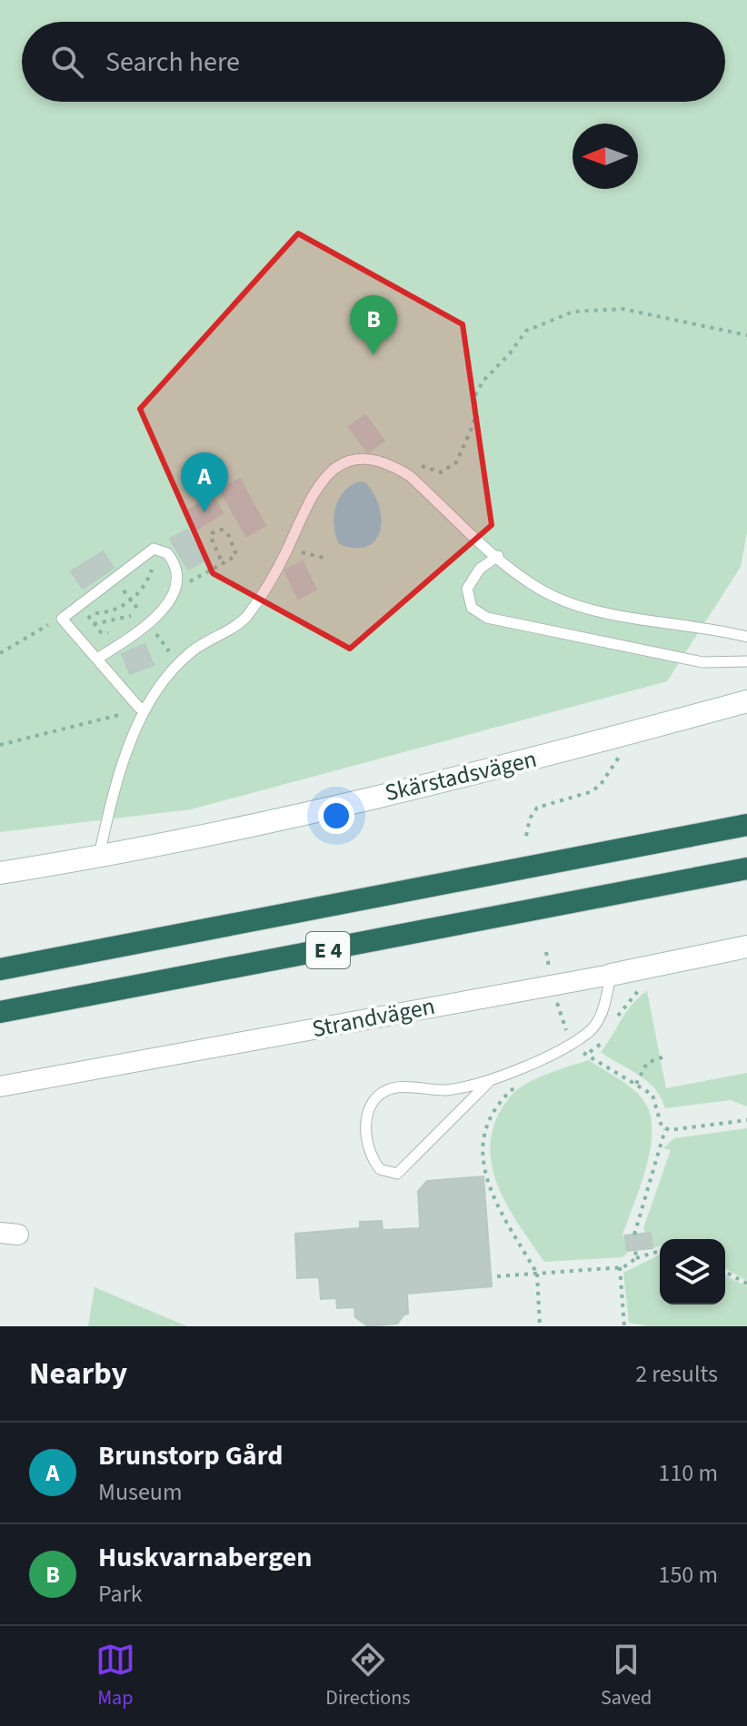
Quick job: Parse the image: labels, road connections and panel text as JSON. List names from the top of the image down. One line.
{"streets":{"highway":["E 4"],"main road":["Skärstadsvägen","Strandvägen"]},"north":"left","page":{"search":"Search here","pins":["B","A"],"heading":["Nearby","2 results"],"list":[{"mark":"A","name":"Brunstorp Gård","note":"Museum","value":"110 m"},{"mark":"B","name":"Huskvarnabergen","note":"Park","value":"150 m"}],"nav":["Map","Directions","Saved"]}}
